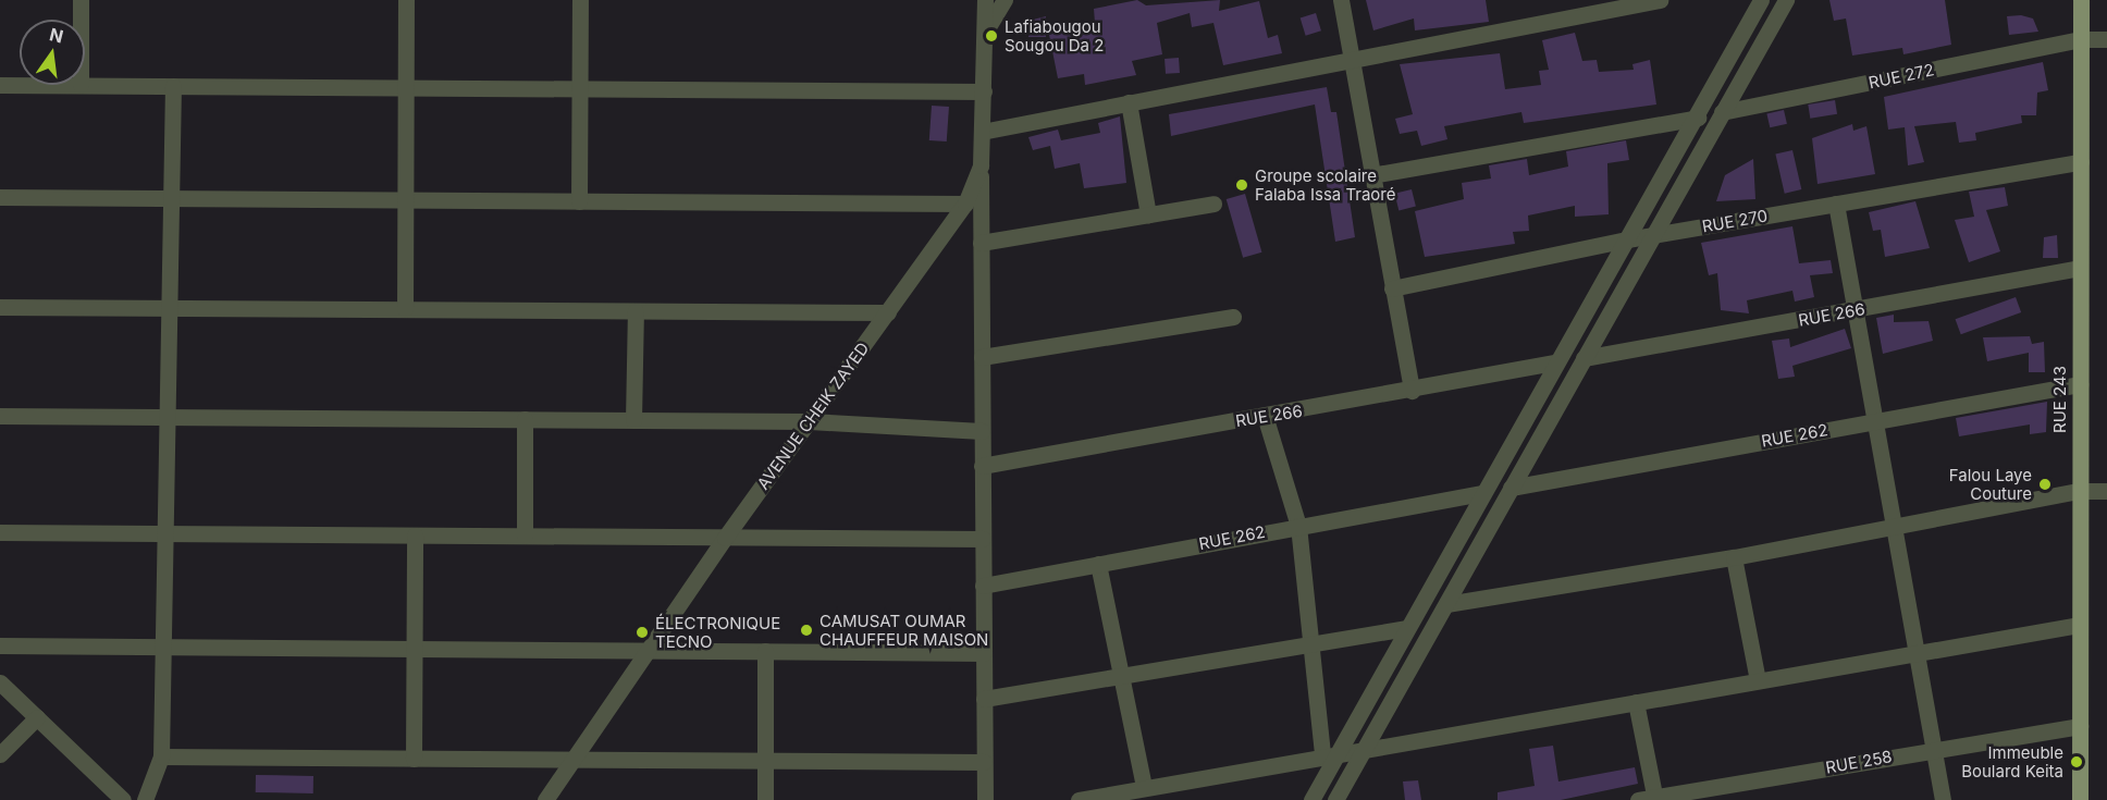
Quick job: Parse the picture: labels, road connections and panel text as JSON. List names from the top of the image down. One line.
{"streets":{"main road":["RUE 243"],"street":["RUE 272","RUE 270","RUE 266","AVENUE CHEIK ZAYED","RUE 262","RUE 258"]},"crossings":[["RUE 272","RUE 243"],["RUE 270","RUE 243"],["RUE 266","RUE 243"],["RUE 243","RUE 262"],["RUE 243","RUE 258"]],"places":["Lafiabougou Sougou Da 2","Groupe scolaire Falaba Issa Traoré","Falou Laye Couture","CAMUSAT OUMAR CHAUFFEUR MAISON","ÉLECTRONIQUE TECNO","Immeuble Boulard Keita"],"north":"top"}
